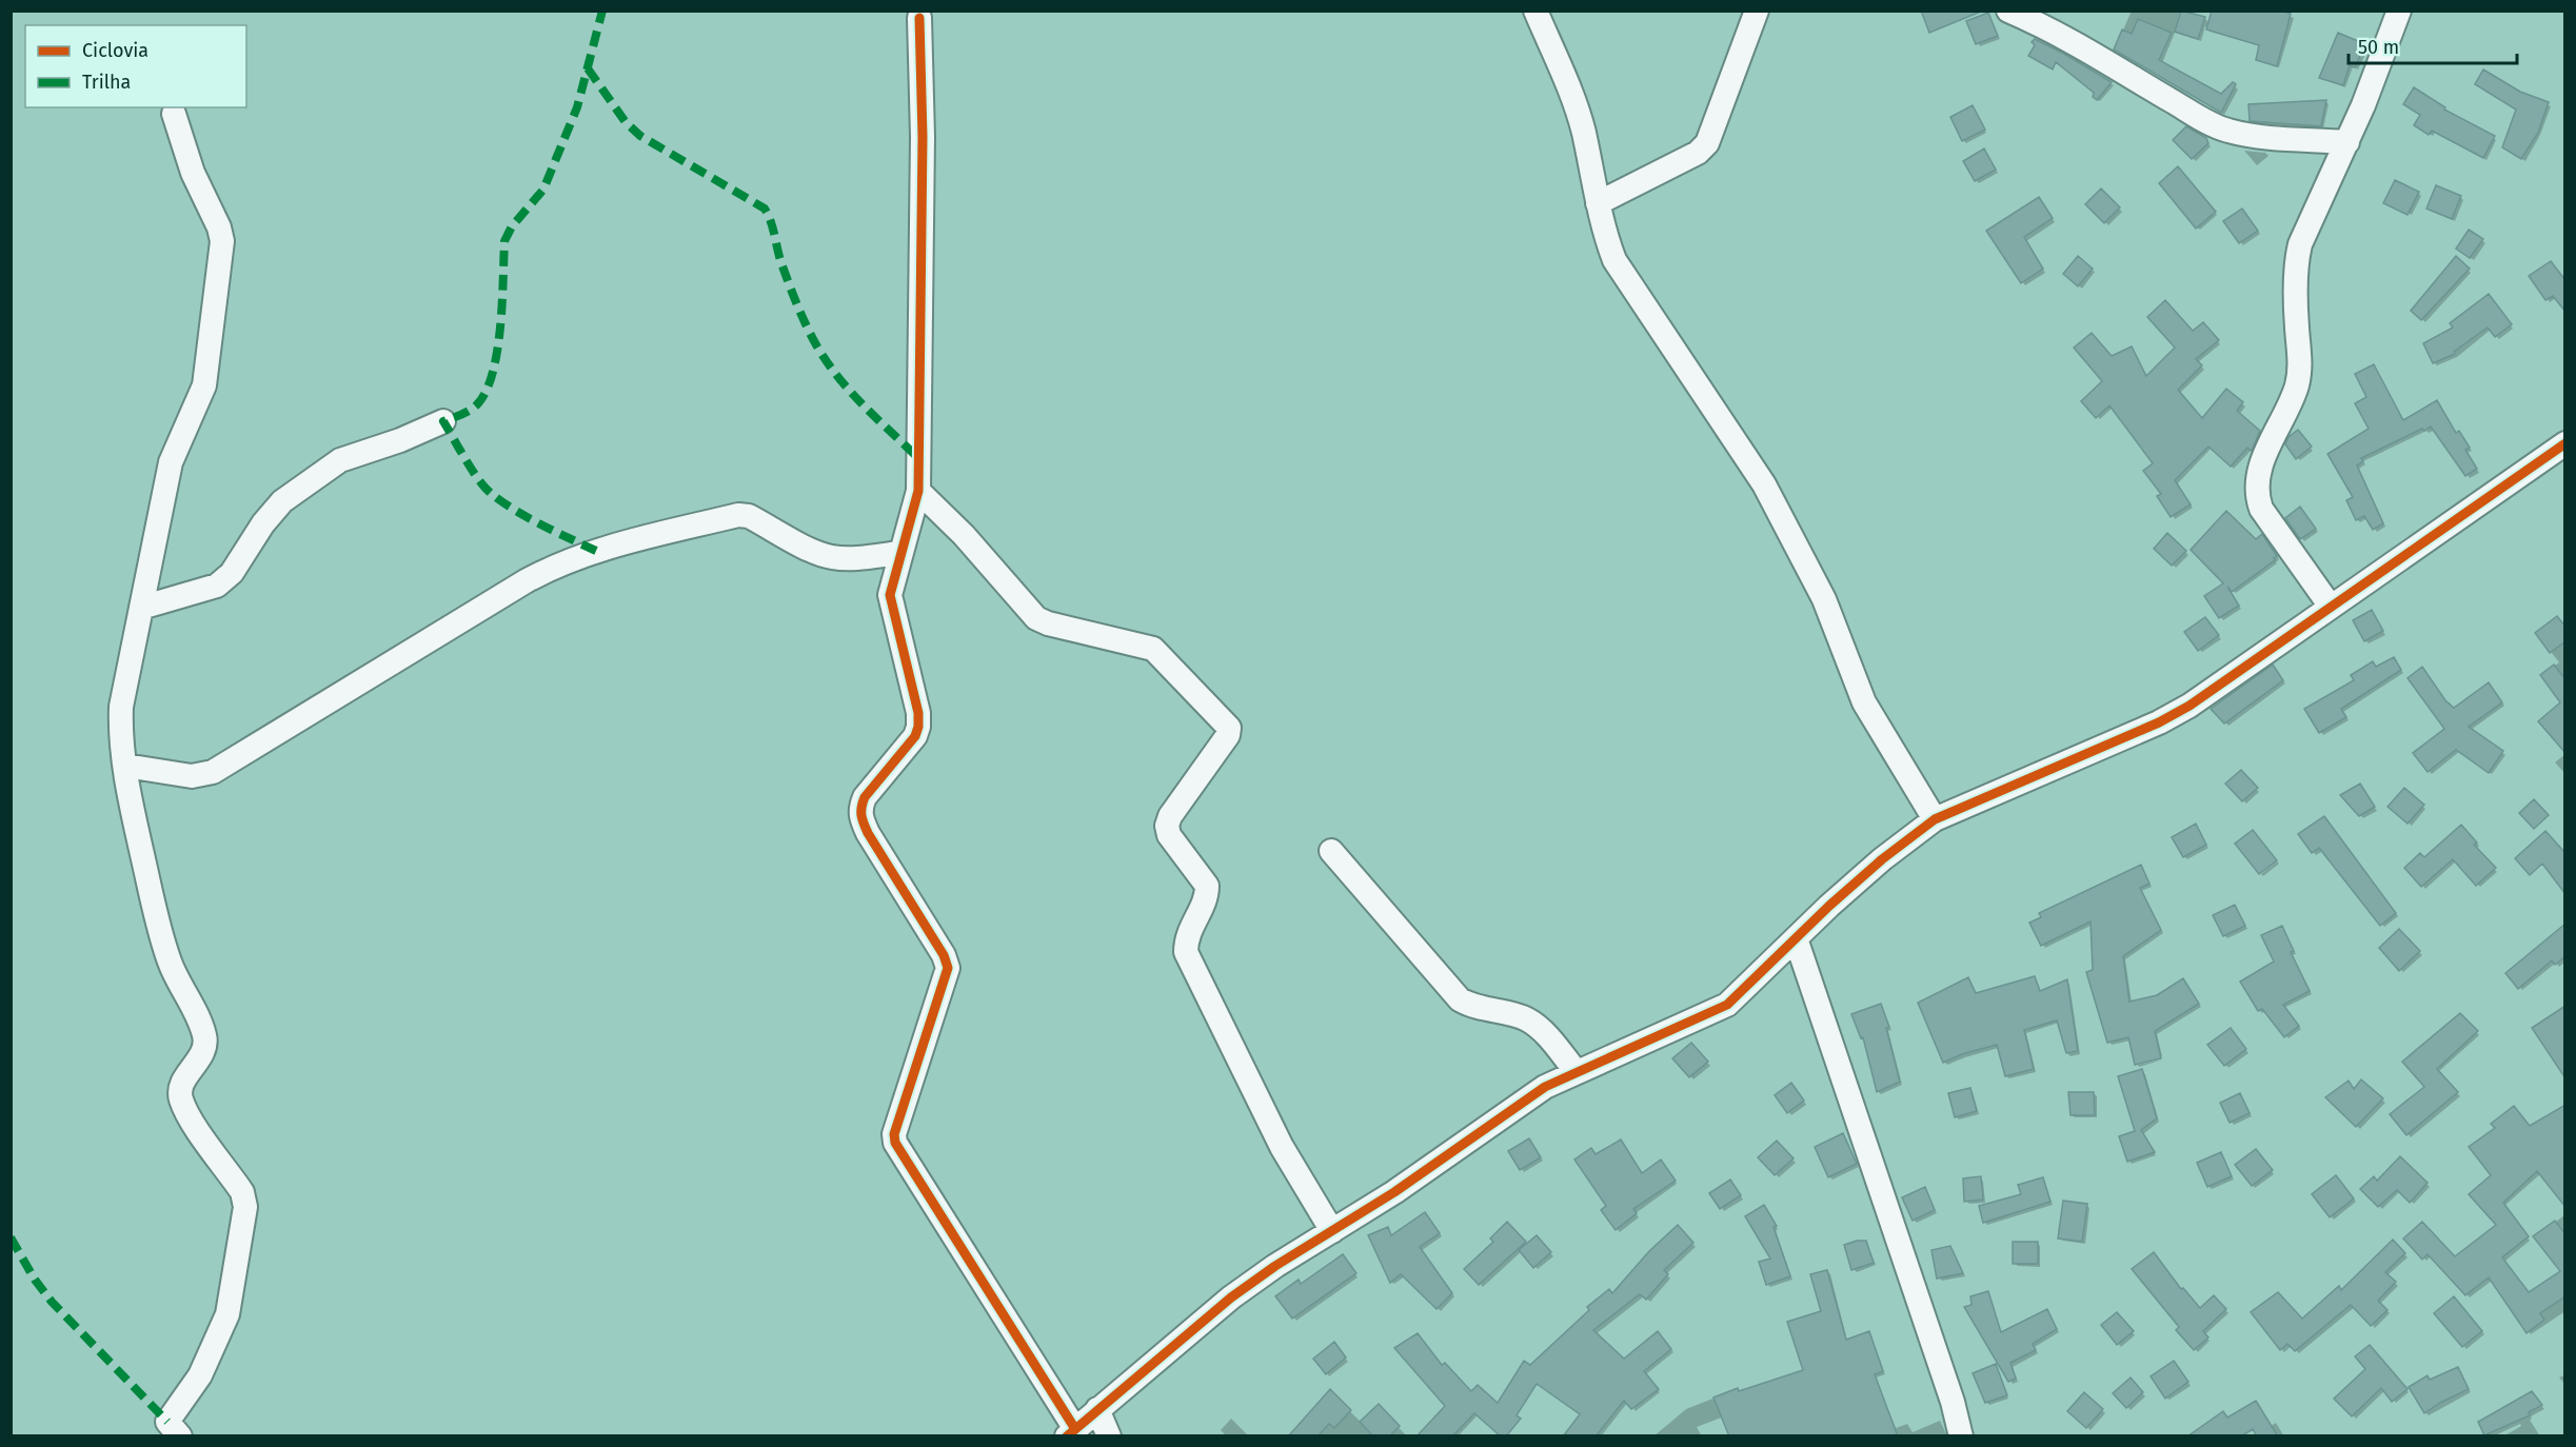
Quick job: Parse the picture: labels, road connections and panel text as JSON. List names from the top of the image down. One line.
{"legend":["Ciclovia","Trilha"],"scale_bar":"50 m"}
